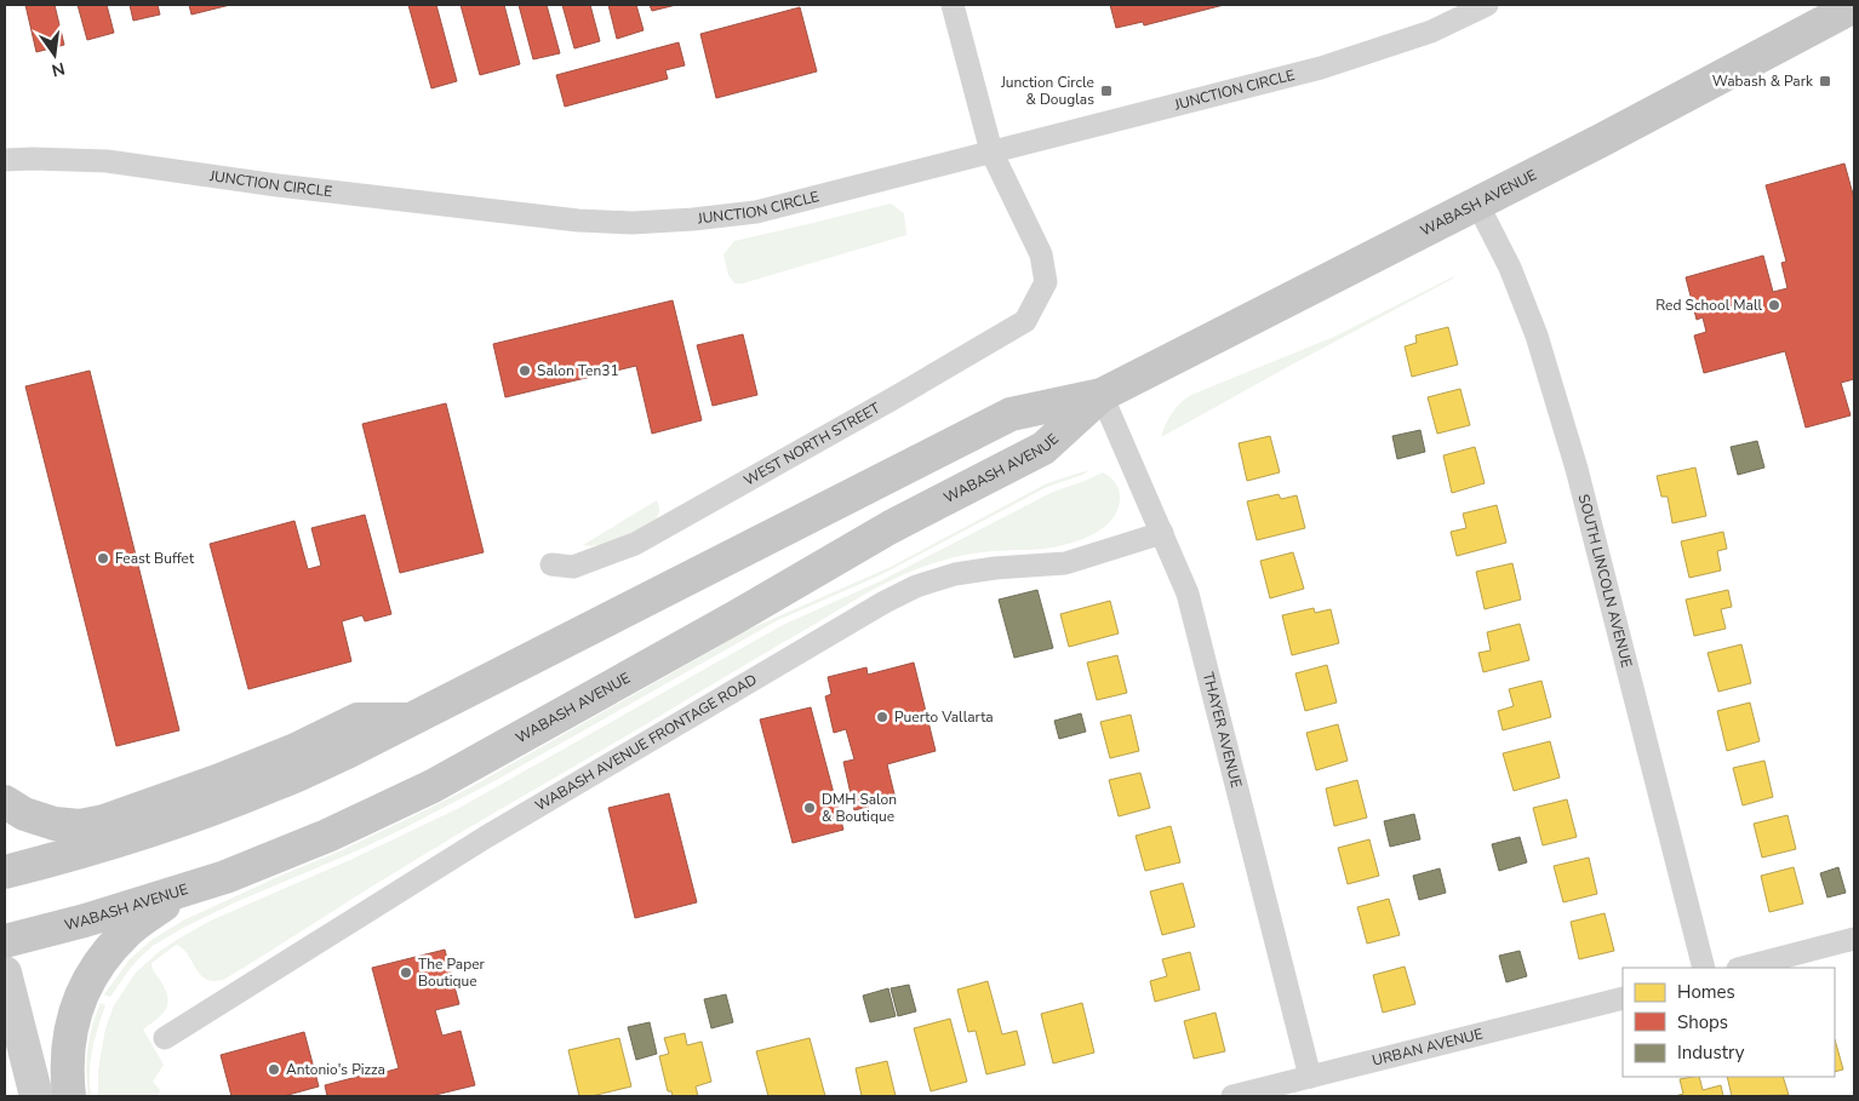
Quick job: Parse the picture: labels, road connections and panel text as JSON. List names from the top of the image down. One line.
{"streets":{"main road":["WABASH AVENUE"],"street":["JUNCTION CIRCLE","WEST NORTH STREET","SOUTH LINCOLN AVENUE","THAYER AVENUE","WABASH AVENUE FRONTAGE ROAD","URBAN AVENUE"]},"crossings":[["JUNCTION CIRCLE","WEST NORTH STREET"],["WABASH AVENUE","SOUTH LINCOLN AVENUE"],["WABASH AVENUE","THAYER AVENUE"],["THAYER AVENUE","WABASH AVENUE FRONTAGE ROAD"],["THAYER AVENUE","URBAN AVENUE"]],"places":{"transit":["Wabash & Park","Junction Circle & Douglas"],"other":["Red School Mall","Salon Ten31","Feast Buffet","Puerto Vallarta","DMH Salon & Boutique","The Paper Boutique","Antonio's Pizza"]},"legend":["Homes","Shops","Industry"],"north":"bottom"}
